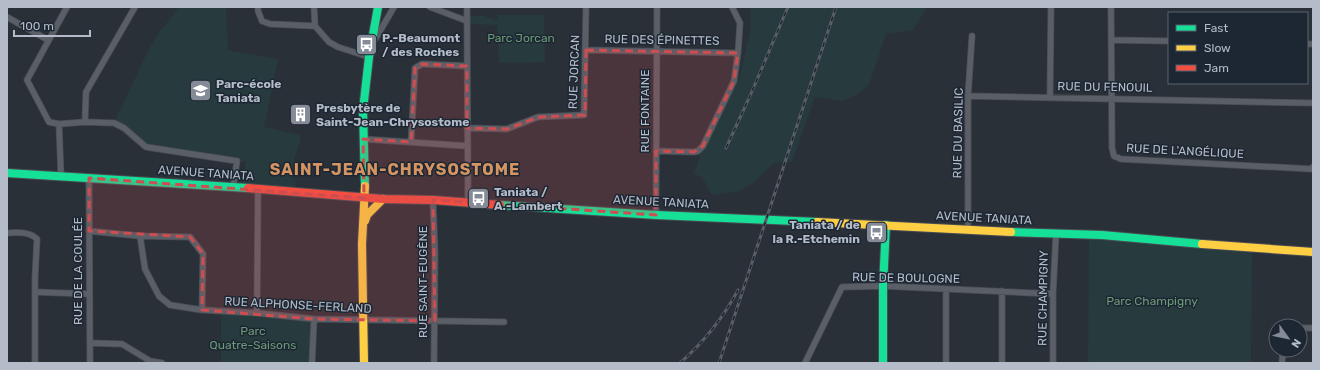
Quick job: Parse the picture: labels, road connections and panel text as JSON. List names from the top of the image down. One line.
{"streets":{"main road":["AVENUE TANIATA"],"street":["RUE DES ÉPINETTES","RUE JORCAN","RUE DU FENOUIL","RUE FONTAINE","RUE DU BASILIC","RUE DE L'ANGÉLIQUE","RUE DE LA COULÉE","RUE DE BOULOGNE","RUE SAINT-EUGÈNE","RUE CHAMPIGNY","RUE ALPHONSE-FERLAND"]},"crossings":[["RUE DES ÉPINETTES","RUE JORCAN"],["RUE DES ÉPINETTES","RUE FONTAINE"],["RUE DU FENOUIL","RUE DU BASILIC"],["RUE DU FENOUIL","RUE DE L'ANGÉLIQUE"],["RUE FONTAINE","AVENUE TANIATA"],["RUE DU BASILIC","AVENUE TANIATA"],["AVENUE TANIATA","RUE DE LA COULÉE"],["AVENUE TANIATA","RUE SAINT-EUGÈNE"],["AVENUE TANIATA","RUE CHAMPIGNY"],["RUE DE BOULOGNE","RUE CHAMPIGNY"],["RUE SAINT-EUGÈNE","RUE ALPHONSE-FERLAND"]],"districts":["SAINT-JEAN-CHRYSOSTOME"],"parks":["Parc Jorcan","Parc Champigny","Parc Quatre-Saisons"],"places":{"bus stop":["P.-Beaumont / des Roches","Taniata / A.-Lambert","Taniata / de la R.-Etchemin"],"school or university":["Parc-école Taniata"],"building":["Presbytère de Saint-Jean-Chrysostome"]},"legend":["Fast","Slow","Jam"],"scale_bar":"100 m","north":"bottom right"}
